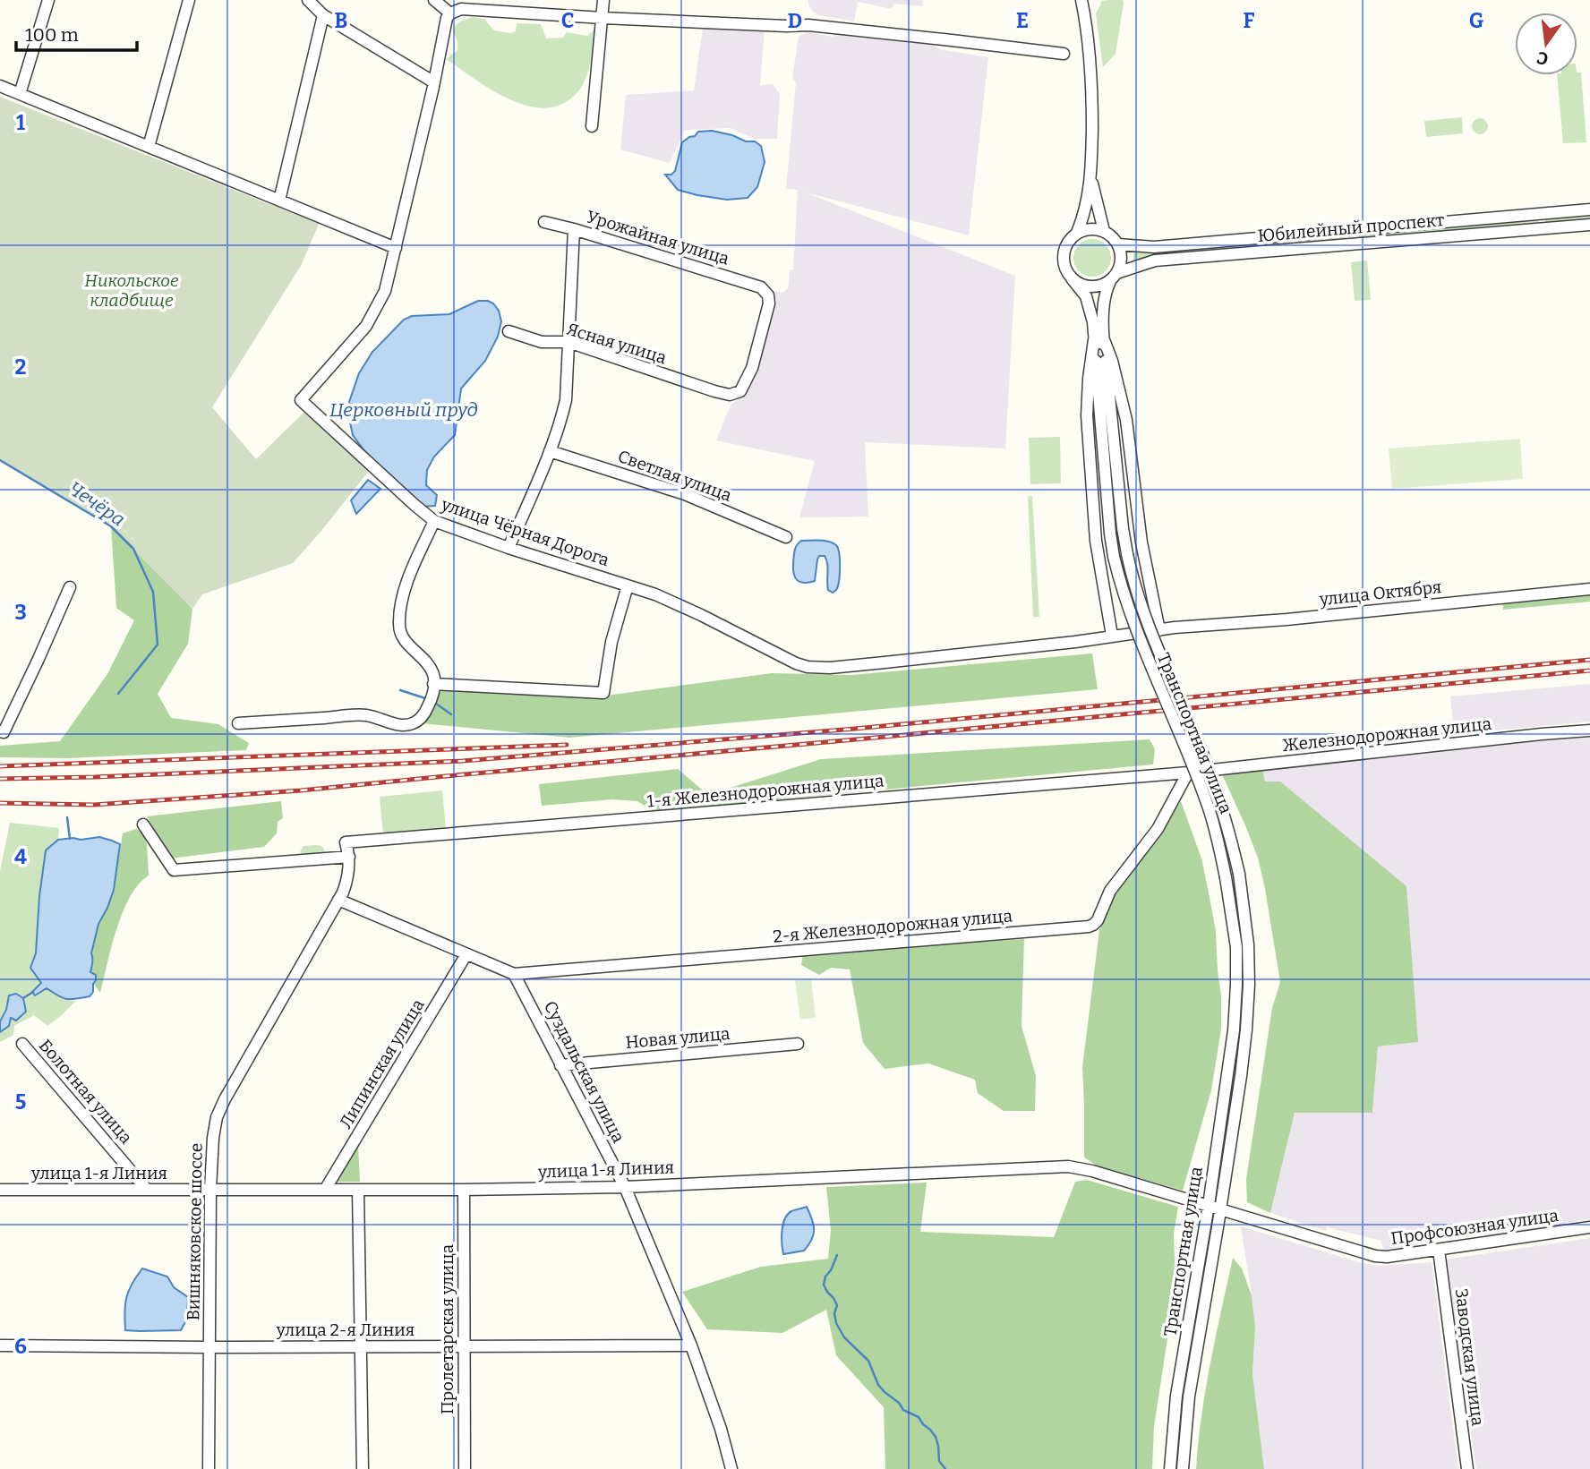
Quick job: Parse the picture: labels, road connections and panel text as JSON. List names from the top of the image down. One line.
{"streets":{"street":["Юбилейный проспект","Урожайная улица","Ясная улица","Светлая улица","улица Чёрная Дорога","улица Октября","Транспортная улица","Железнодорожная улица","1-я Железнодорожная улица","2-я Железнодорожная улица","Новая улица","Липинская улица","Суздальская улица","Болотная улица","улица 1-я Линия","Профсоюзная улица","Вишняковское шоссе","улица 2-я Линия","Пролетарская улица","Заводская улица"]},"crossings":[["Юбилейный проспект","Транспортная улица"],["Урожайная улица","Ясная улица"],["улица Чёрная Дорога","улица Октября"],["Транспортная улица","улица 1-я Линия"],["Транспортная улица","Профсоюзная улица"],["Железнодорожная улица","1-я Железнодорожная улица"],["Железнодорожная улица","2-я Железнодорожная улица"],["1-я Железнодорожная улица","2-я Железнодорожная улица"],["1-я Железнодорожная улица","Вишняковское шоссе"],["2-я Железнодорожная улица","Суздальская улица"],["Новая улица","Суздальская улица"],["Липинская улица","улица 1-я Линия"],["Суздальская улица","улица 1-я Линия"],["Суздальская улица","улица 2-я Линия"],["Болотная улица","улица 1-я Линия"],["улица 1-я Линия","Профсоюзная улица"],["улица 1-я Линия","Вишняковское шоссе"],["улица 1-я Линия","Пролетарская улица"],["Профсоюзная улица","Заводская улица"],["Вишняковское шоссе","улица 2-я Линия"],["улица 2-я Линия","Пролетарская улица"]],"water":["Церковный пруд","Чечёра"],"parks":["Никольское кладбище"],"scale_bar":"100 m","north":"bottom","grid":{"columns":["B","C","D","E","F","G"],"rows":["1","2","3","4","5","6"]}}
